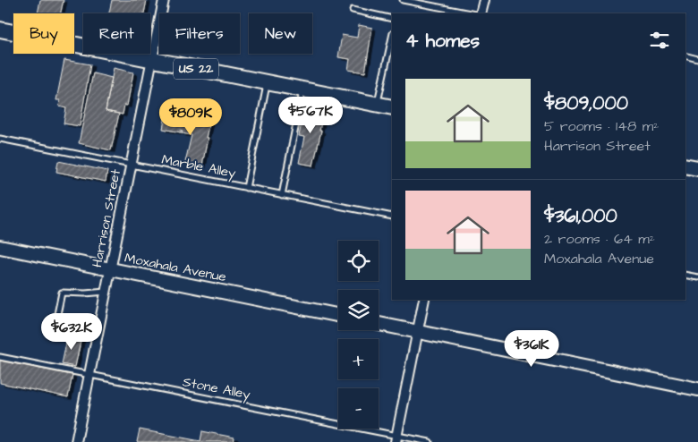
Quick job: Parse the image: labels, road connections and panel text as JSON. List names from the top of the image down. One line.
{"streets":{"main road":["US 22"],"street":["Harrison Street","Moxahala Avenue"],"lane":["Marble Alley","Stone Alley"]},"crossings":[["US 22","Harrison Street"],["Marble Alley","Harrison Street"],["Harrison Street","Moxahala Avenue"],["Harrison Street","Stone Alley"]],"page":{"chip":["Buy","Rent","Filters","New"],"heading":"4 homes","list":[{"name":"$809,000","note":"5 rooms · 148 m² · Harrison Street"},{"name":"$361,000","note":"2 rooms · 64 m² · Moxahala Avenue"}],"price":["$567K","$809K","$632K","$361K"],"map_buttons":["+","−"]}}
